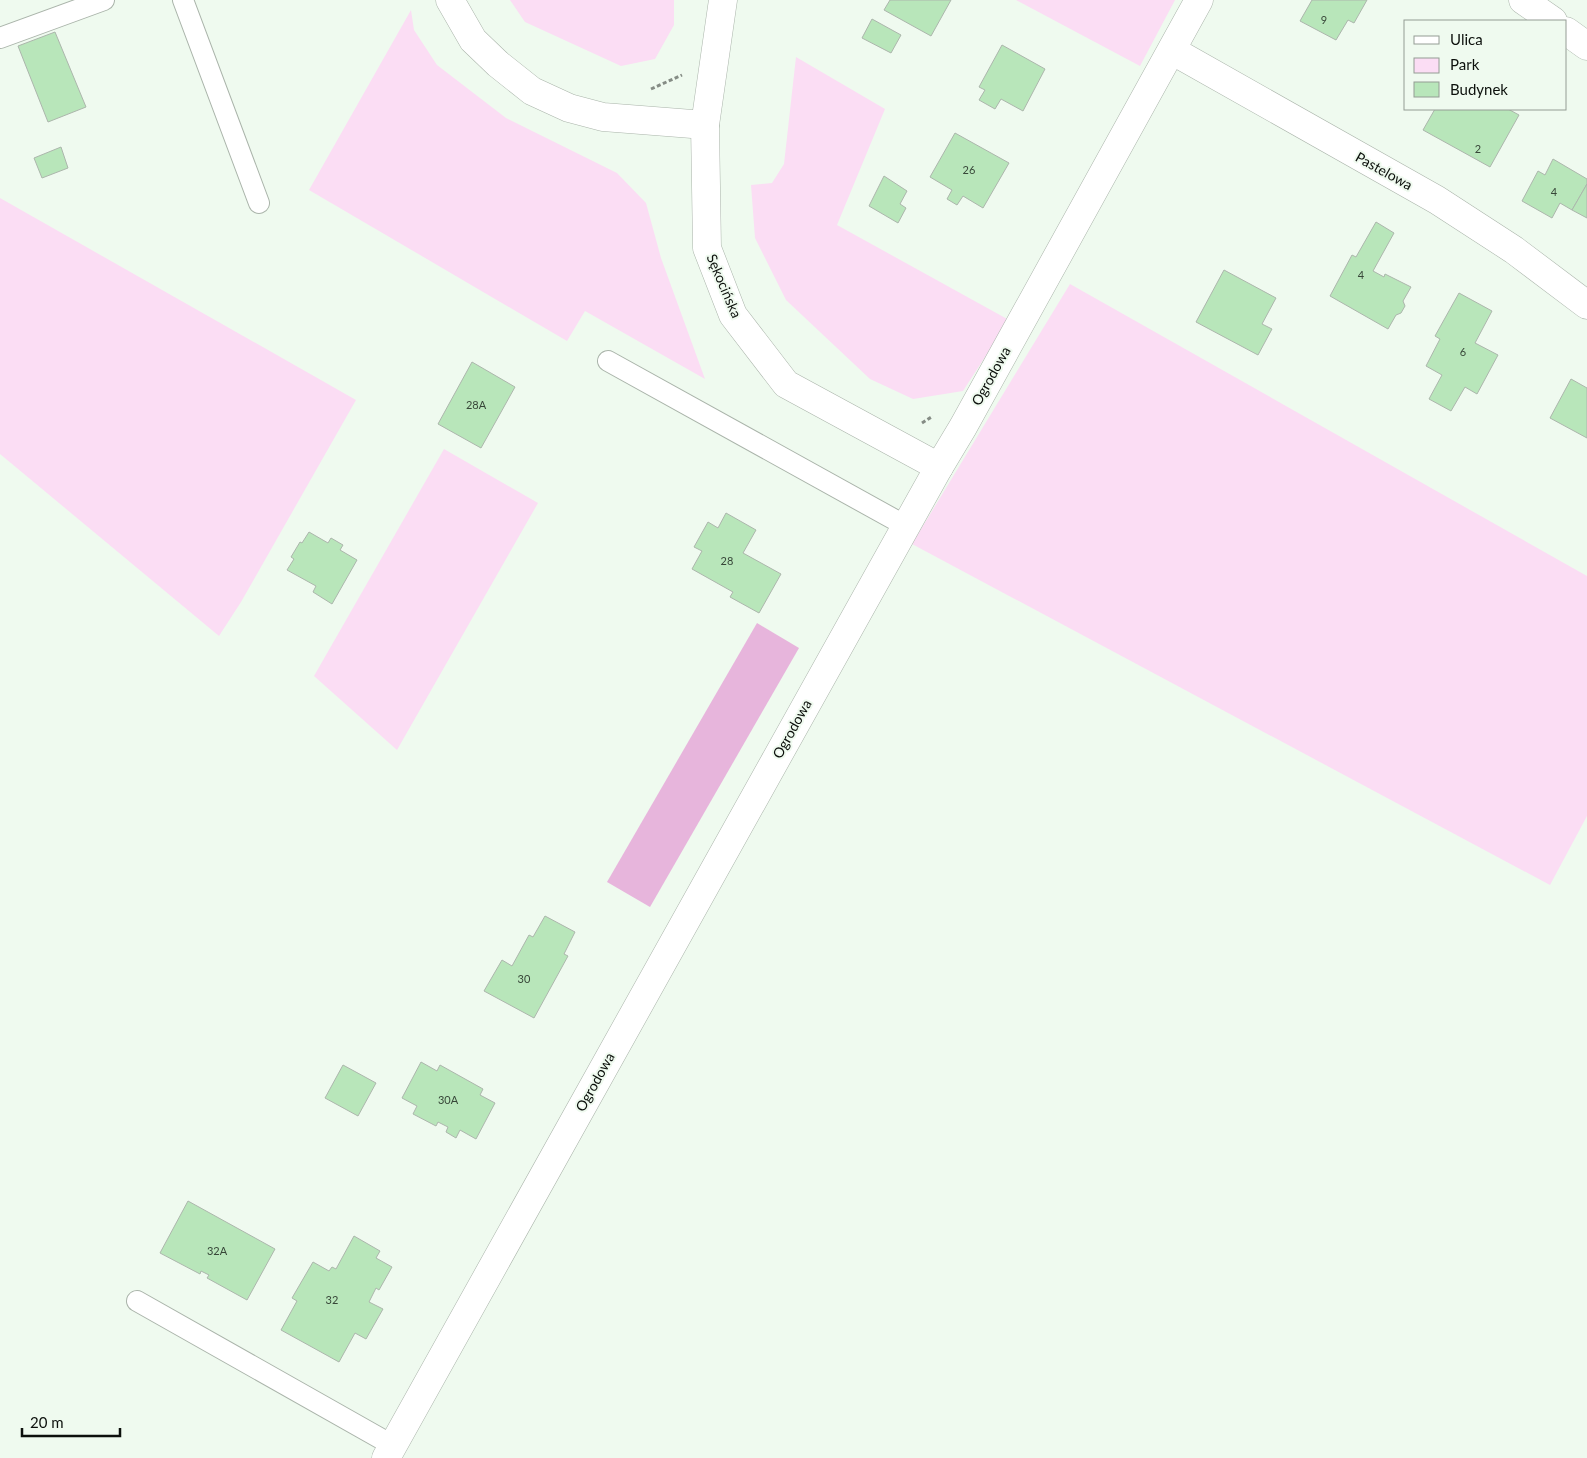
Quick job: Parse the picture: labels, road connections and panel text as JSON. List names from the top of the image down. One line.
{"streets":{"street":["Pastelowa","Sękocińska","Ogrodowa"]},"crossings":[["Pastelowa","Ogrodowa"],["Sękocińska","Ogrodowa"]],"house_numbers":["9","2","26","4","4","6","28A","28","30","30A","32A","32"],"legend":["Ulica","Park","Budynek"],"scale_bar":"20 m"}
